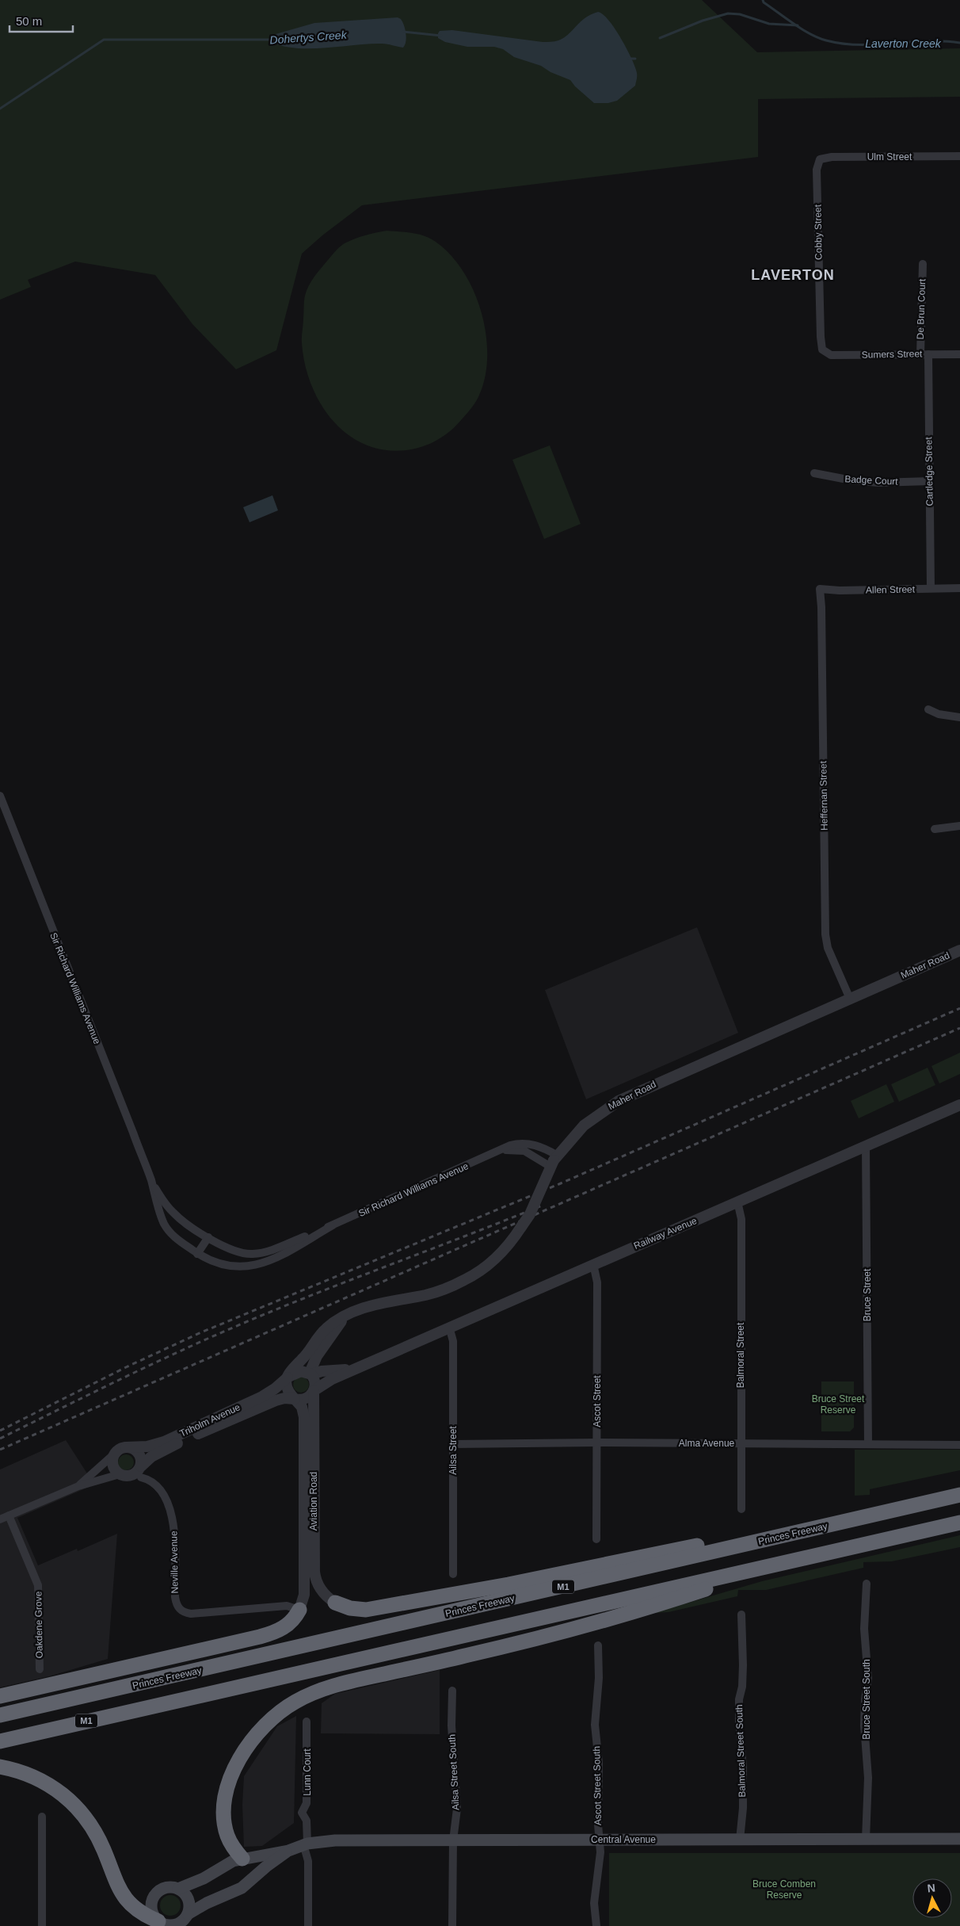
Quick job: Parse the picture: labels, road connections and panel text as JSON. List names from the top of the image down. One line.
{"streets":{"highway":["Princes Freeway","M1"],"main road":["Central Avenue"],"street":["Ulm Street","Cobby Street","De Brun Court","Sumers Street","Cartledge Street","Badge Court","Allen Street","Heffernan Street","Maher Road","Sir Richard Williams Avenue","Railway Avenue","Bruce Street","Balmoral Street","Ascot Street","Triholm Avenue","Alma Avenue","Ailsa Street","Aviation Road","Neville Avenue","Oakdene Grove","Bruce Street South","Balmoral Street South","Lunn Court","Ailsa Street South","Ascot Street South"]},"crossings":[["Ulm Street","Cobby Street"],["Cobby Street","Sumers Street"],["De Brun Court","Sumers Street"],["De Brun Court","Cartledge Street"],["Sumers Street","Cartledge Street"],["Cartledge Street","Badge Court"],["Cartledge Street","Allen Street"],["Allen Street","Heffernan Street"],["Heffernan Street","Maher Road"],["Maher Road","Sir Richard Williams Avenue"],["Maher Road","Railway Avenue"],["Maher Road","Triholm Avenue"],["Maher Road","Aviation Road"],["Railway Avenue","Bruce Street"],["Railway Avenue","Balmoral Street"],["Railway Avenue","Ascot Street"],["Railway Avenue","Triholm Avenue"],["Railway Avenue","Ailsa Street"],["Railway Avenue","Aviation Road"],["Bruce Street","Alma Avenue"],["Balmoral Street","Alma Avenue"],["Ascot Street","Alma Avenue"],["Triholm Avenue","Aviation Road"],["Triholm Avenue","Neville Avenue"],["Alma Avenue","Ailsa Street"],["Aviation Road","Neville Avenue"],["Bruce Street South","Central Avenue"],["Balmoral Street South","Central Avenue"],["Lunn Court","Central Avenue"],["Ailsa Street South","Central Avenue"],["Ascot Street South","Central Avenue"]],"districts":["LAVERTON"],"water":["Dohertys Creek","Laverton Creek"],"parks":["Bruce Street Reserve","Bruce Comben Reserve"],"scale_bar":"50 m","north":"top"}
